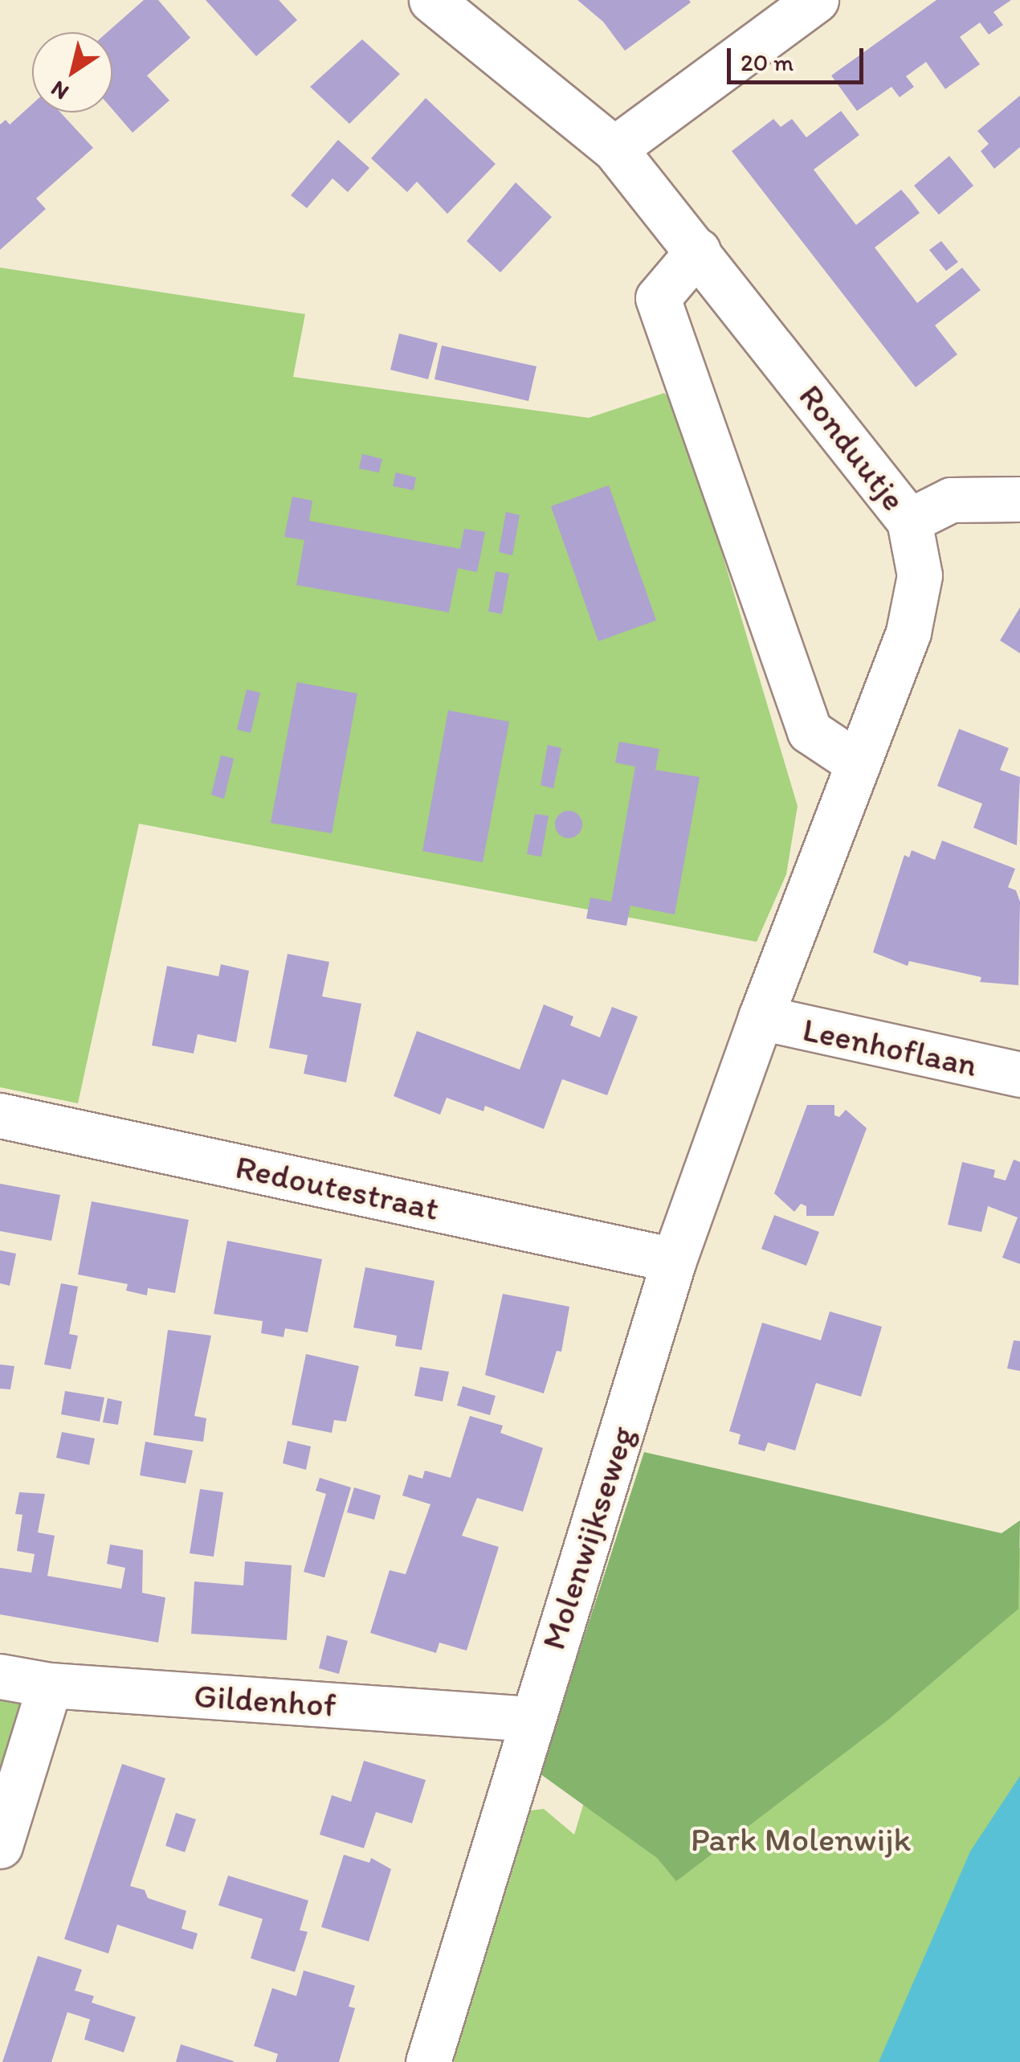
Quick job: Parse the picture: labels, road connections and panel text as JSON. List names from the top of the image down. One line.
{"streets":{"street":["Ronduutje","Leenhoflaan","Redoutestraat","Molenwijkseweg","Gildenhof"]},"crossings":[["Ronduutje","Leenhoflaan"],["Ronduutje","Molenwijkseweg"],["Leenhoflaan","Molenwijkseweg"],["Redoutestraat","Molenwijkseweg"],["Molenwijkseweg","Gildenhof"]],"parks":["Park Molenwijk"],"scale_bar":"20 m","north":"bottom left"}
